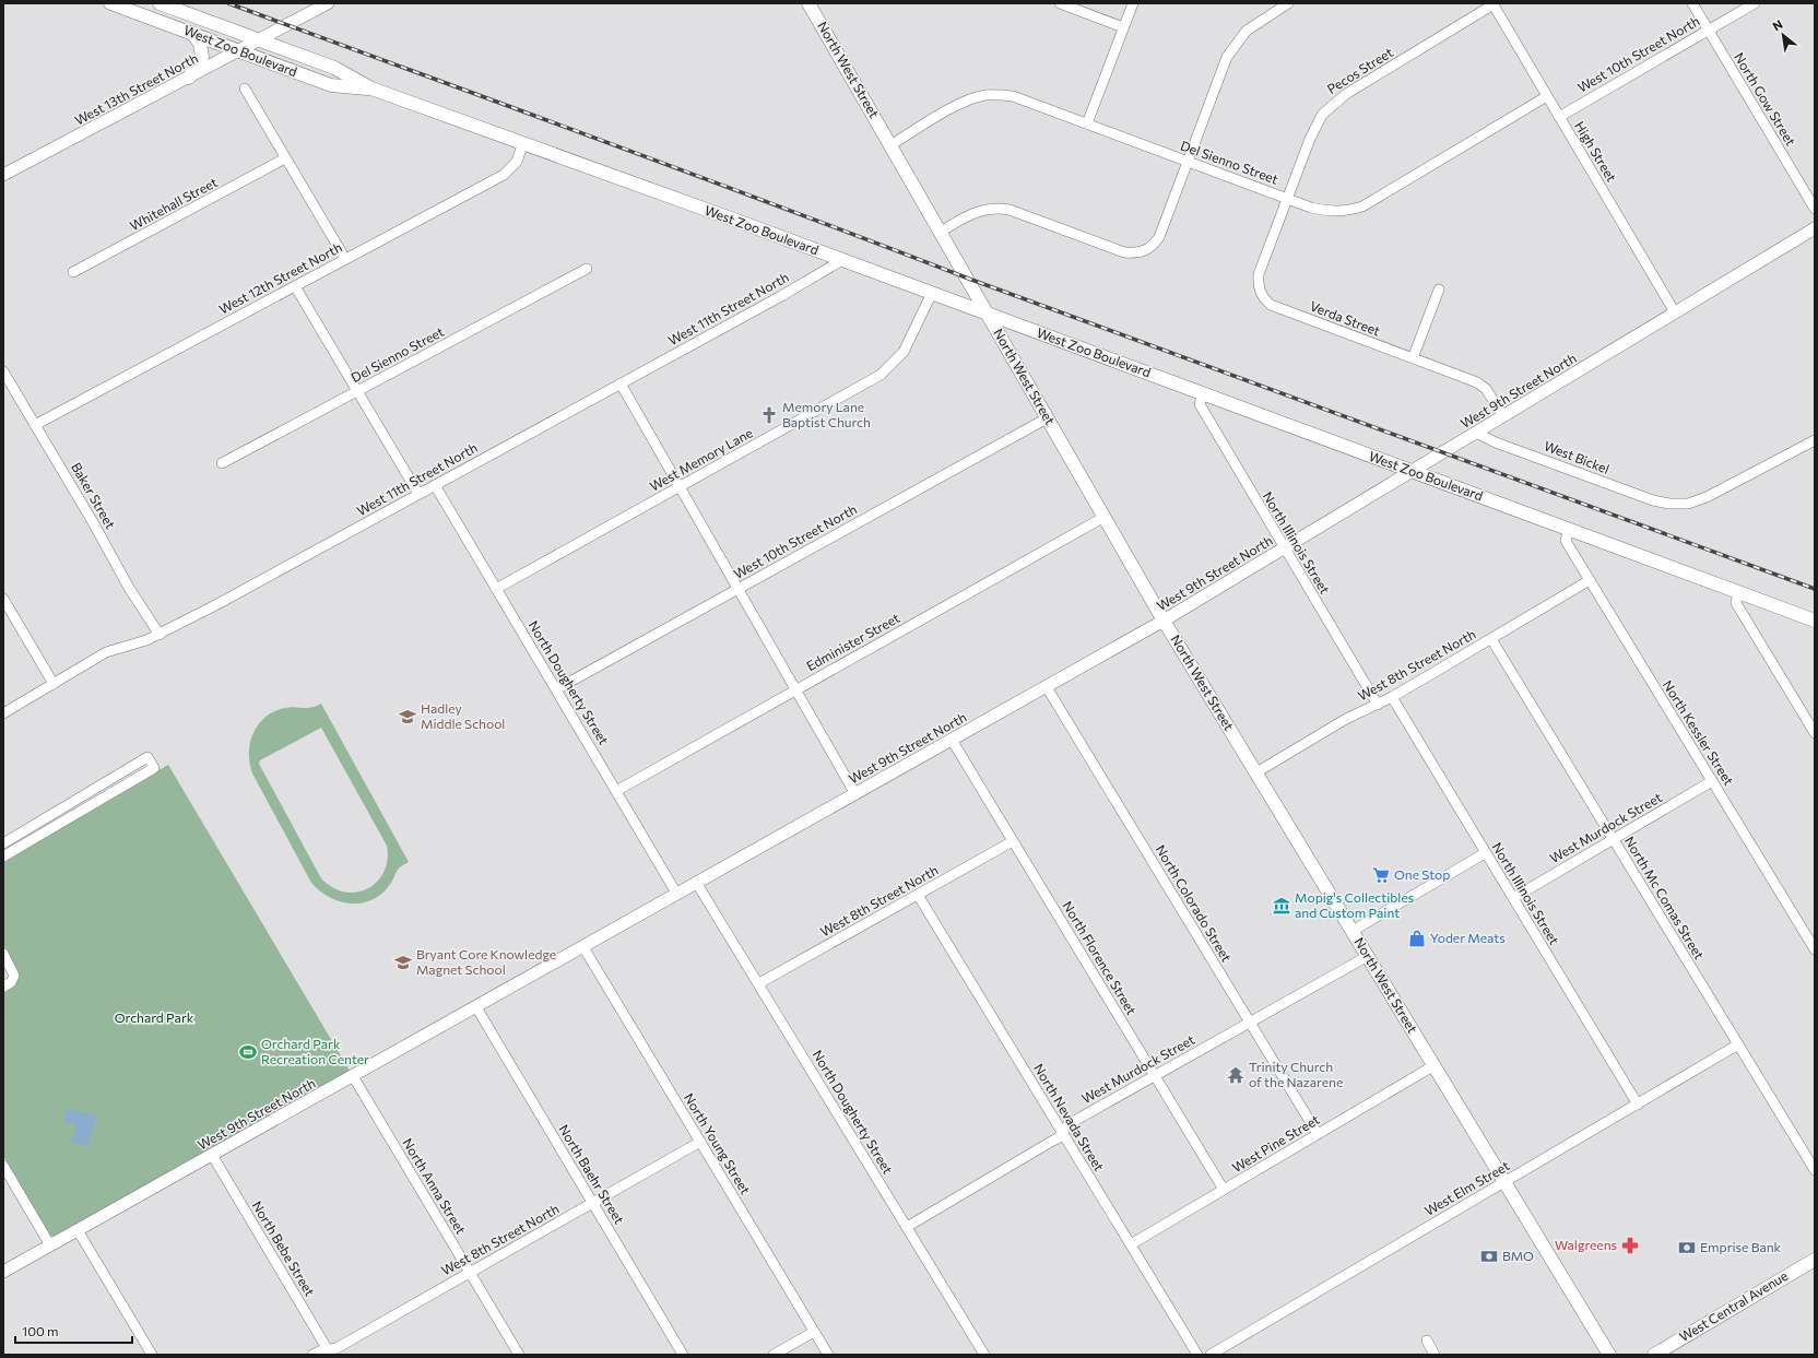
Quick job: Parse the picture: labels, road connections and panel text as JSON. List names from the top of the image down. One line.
{"streets":{"main road":["West Zoo Boulevard","North West Street","West Central Avenue"],"street":["West 10th Street North","Pecos Street","West 13th Street North","North Gow Street","High Street","Del Sienno Street","Whitehall Street","West 12th Street North","West 11th Street North","Verda Street","West 9th Street North","West Bickel","West Memory Lane","Baker Street","North Illinois Street","Edminister Street","West 8th Street North","North Dougherty Street","North Kessler Street","West Murdock Street","North Mc Comas Street","North Colorado Street","North Florence Street","North Nevada Street","North Young Street","West Pine Street","North Baehr Street","North Anna Street","West Elm Street","North Bebe Street"]},"crossings":[["West Zoo Boulevard","North West Street"],["West Zoo Boulevard","West 13th Street North"],["West Zoo Boulevard","West 12th Street North"],["West Zoo Boulevard","West 11th Street North"],["West Zoo Boulevard","West 9th Street North"],["West Zoo Boulevard","West Memory Lane"],["West Zoo Boulevard","North Illinois Street"],["West Zoo Boulevard","North Kessler Street"],["West 10th Street North","North West Street"],["West 10th Street North","North Gow Street"],["West 10th Street North","High Street"],["West 10th Street North","North Dougherty Street"],["North West Street","Del Sienno Street"],["North West Street","West 9th Street North"],["North West Street","Edminister Street"],["North West Street","West 8th Street North"],["North West Street","West Murdock Street"],["North West Street","West Pine Street"],["North West Street","West Elm Street"],["Pecos Street","High Street"],["Pecos Street","Del Sienno Street"],["Pecos Street","Verda Street"],["High Street","Del Sienno Street"],["High Street","West 9th Street North"],["Del Sienno Street","Verda Street"],["West 12th Street North","Baker Street"],["West 11th Street North","Baker Street"],["West 11th Street North","North Dougherty Street"],["Verda Street","West 9th Street North"],["West 9th Street North","West Bickel"],["West 9th Street North","North Illinois Street"],["West 9th Street North","North Dougherty Street"],["West 9th Street North","North Colorado Street"],["West 9th Street North","North Florence Street"],["West 9th Street North","North Young Street"],["West 9th Street North","North Baehr Street"],["West 9th Street North","North Anna Street"],["West 9th Street North","North Bebe Street"],["West Memory Lane","North Dougherty Street"],["North Illinois Street","West 8th Street North"],["North Illinois Street","West Murdock Street"],["North Illinois Street","West Elm Street"],["Edminister Street","North Dougherty Street"],["West 8th Street North","North Dougherty Street"],["West 8th Street North","North Kessler Street"],["West 8th Street North","North Mc Comas Street"],["West 8th Street North","North Florence Street"],["West 8th Street North","North Nevada Street"],["West 8th Street North","North Young Street"],["West 8th Street North","North Baehr Street"],["West 8th Street North","North Anna Street"],["West 8th Street North","North Bebe Street"],["North Dougherty Street","West Murdock Street"],["North Kessler Street","West Murdock Street"],["West Murdock Street","North Mc Comas Street"],["West Murdock Street","North Colorado Street"],["West Murdock Street","North Florence Street"],["West Murdock Street","North Nevada Street"],["North Mc Comas Street","West Elm Street"],["North Colorado Street","West Pine Street"],["North Florence Street","West Pine Street"],["North Nevada Street","West Pine Street"]],"parks":["Orchard Park"],"places":{"church":["Memory Lane Baptist Church"],"school or university":["Hadley Middle School","Bryant Core Knowledge Magnet School"],"supermarket":["One Stop"],"museum":["Mopig's Collectibles and Custom Paint"],"shop":["Yoder Meats"],"sports":["Orchard Park Recreation Center"],"temple":["Trinity Church of the Nazarene"],"pharmacy":["Walgreens"],"bank":["Emprise Bank","BMO"]},"scale_bar":"100 m","north":"top left"}
